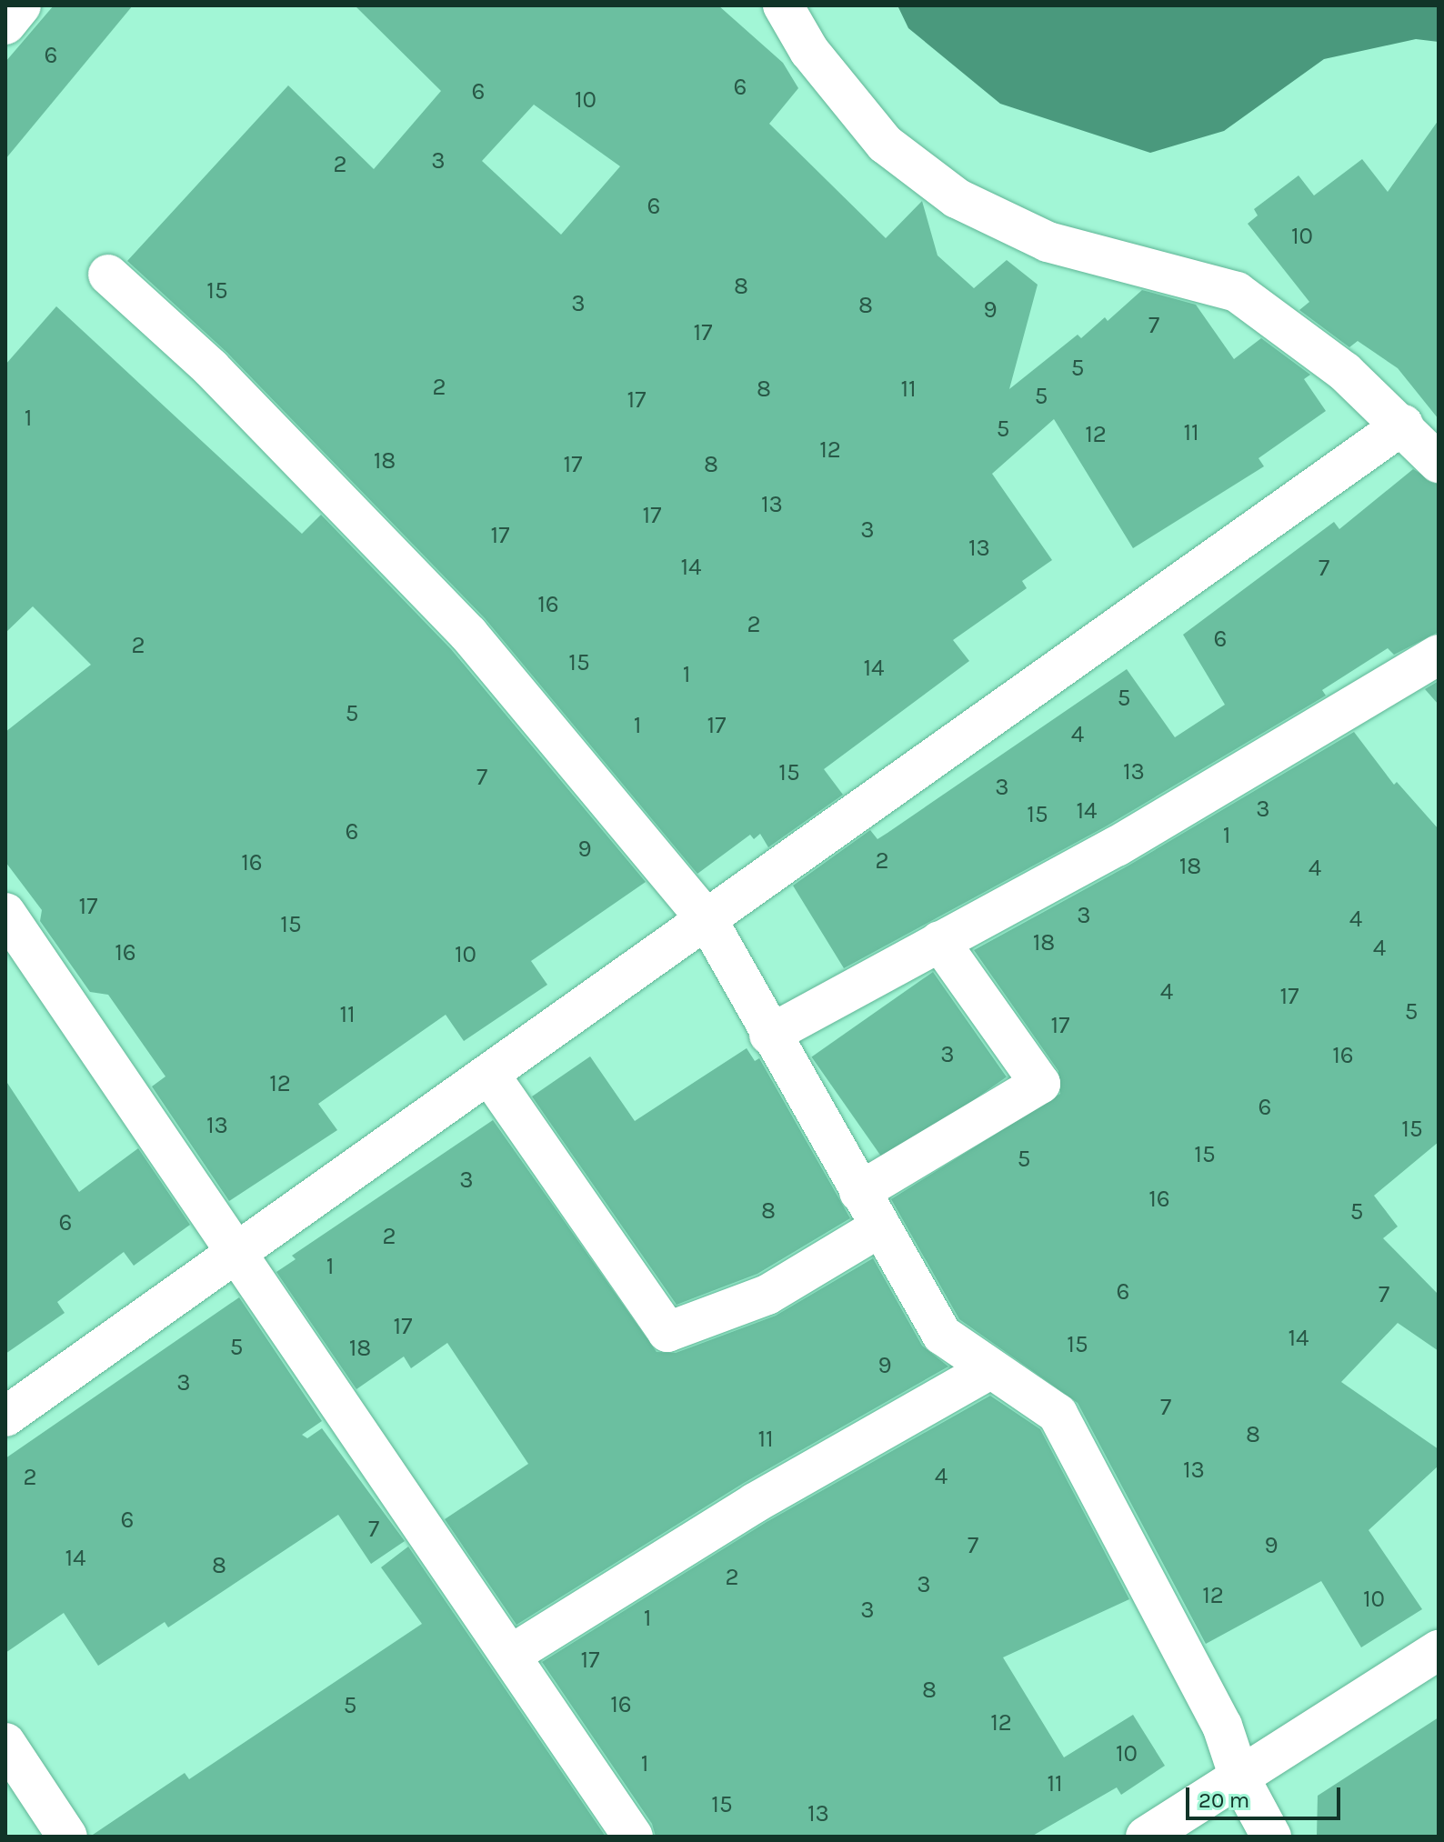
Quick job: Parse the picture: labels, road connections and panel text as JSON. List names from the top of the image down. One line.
{"house_numbers":["6","6","6","10","3","2","6","10","8","15","3","8","9","7","17","5","2","8","11","5","17","1","5","11","12","12","18","17","8","13","17","3","17","13","14","7","16","2","6","2","15","14","1","5","5","1","17","4","13","15","7","3","3","14","15","6","1","9","2","16","18","4","17","3","4","15","18","4","16","10","4","17","5","11","17","3","16","12","6","13","15","15","5","3","16","8","5","6","2","1","6","7","17","14","15","5","18","9","3","7","8","11","13","4","2","6","7","7","9","14","8","2","3","12","10","3","1","17","8","16","5","12","10","1","11","15","13"],"scale_bar":"20 m"}
